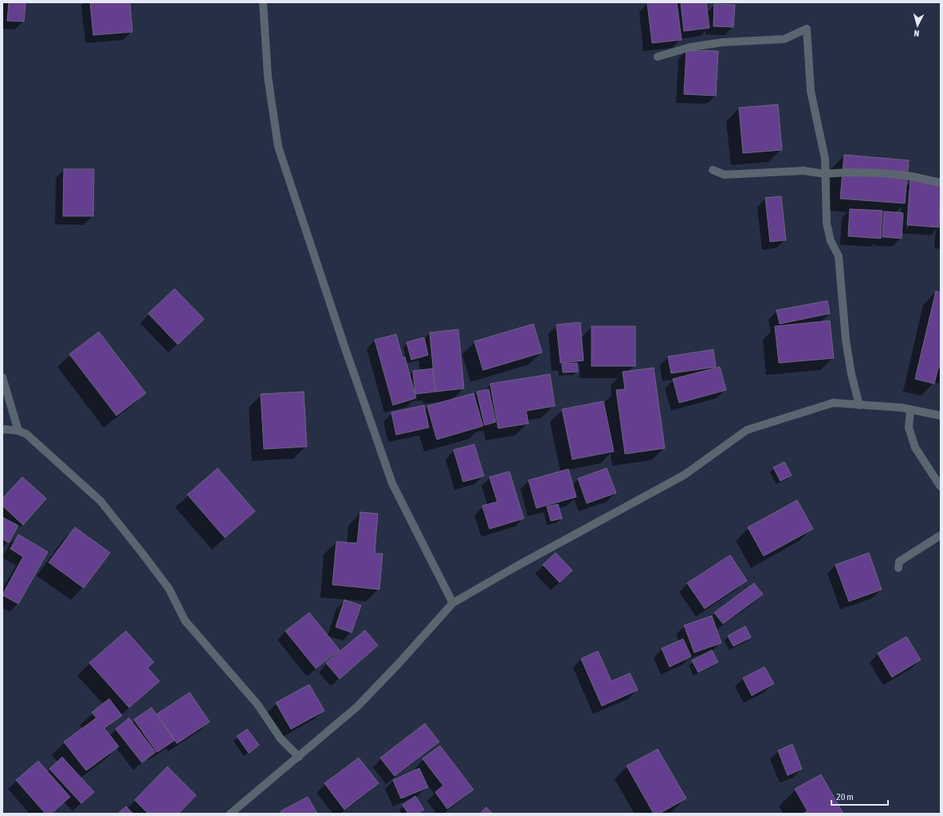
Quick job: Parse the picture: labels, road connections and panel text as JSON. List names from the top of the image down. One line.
{"scale_bar":"20 m","north":"bottom"}
